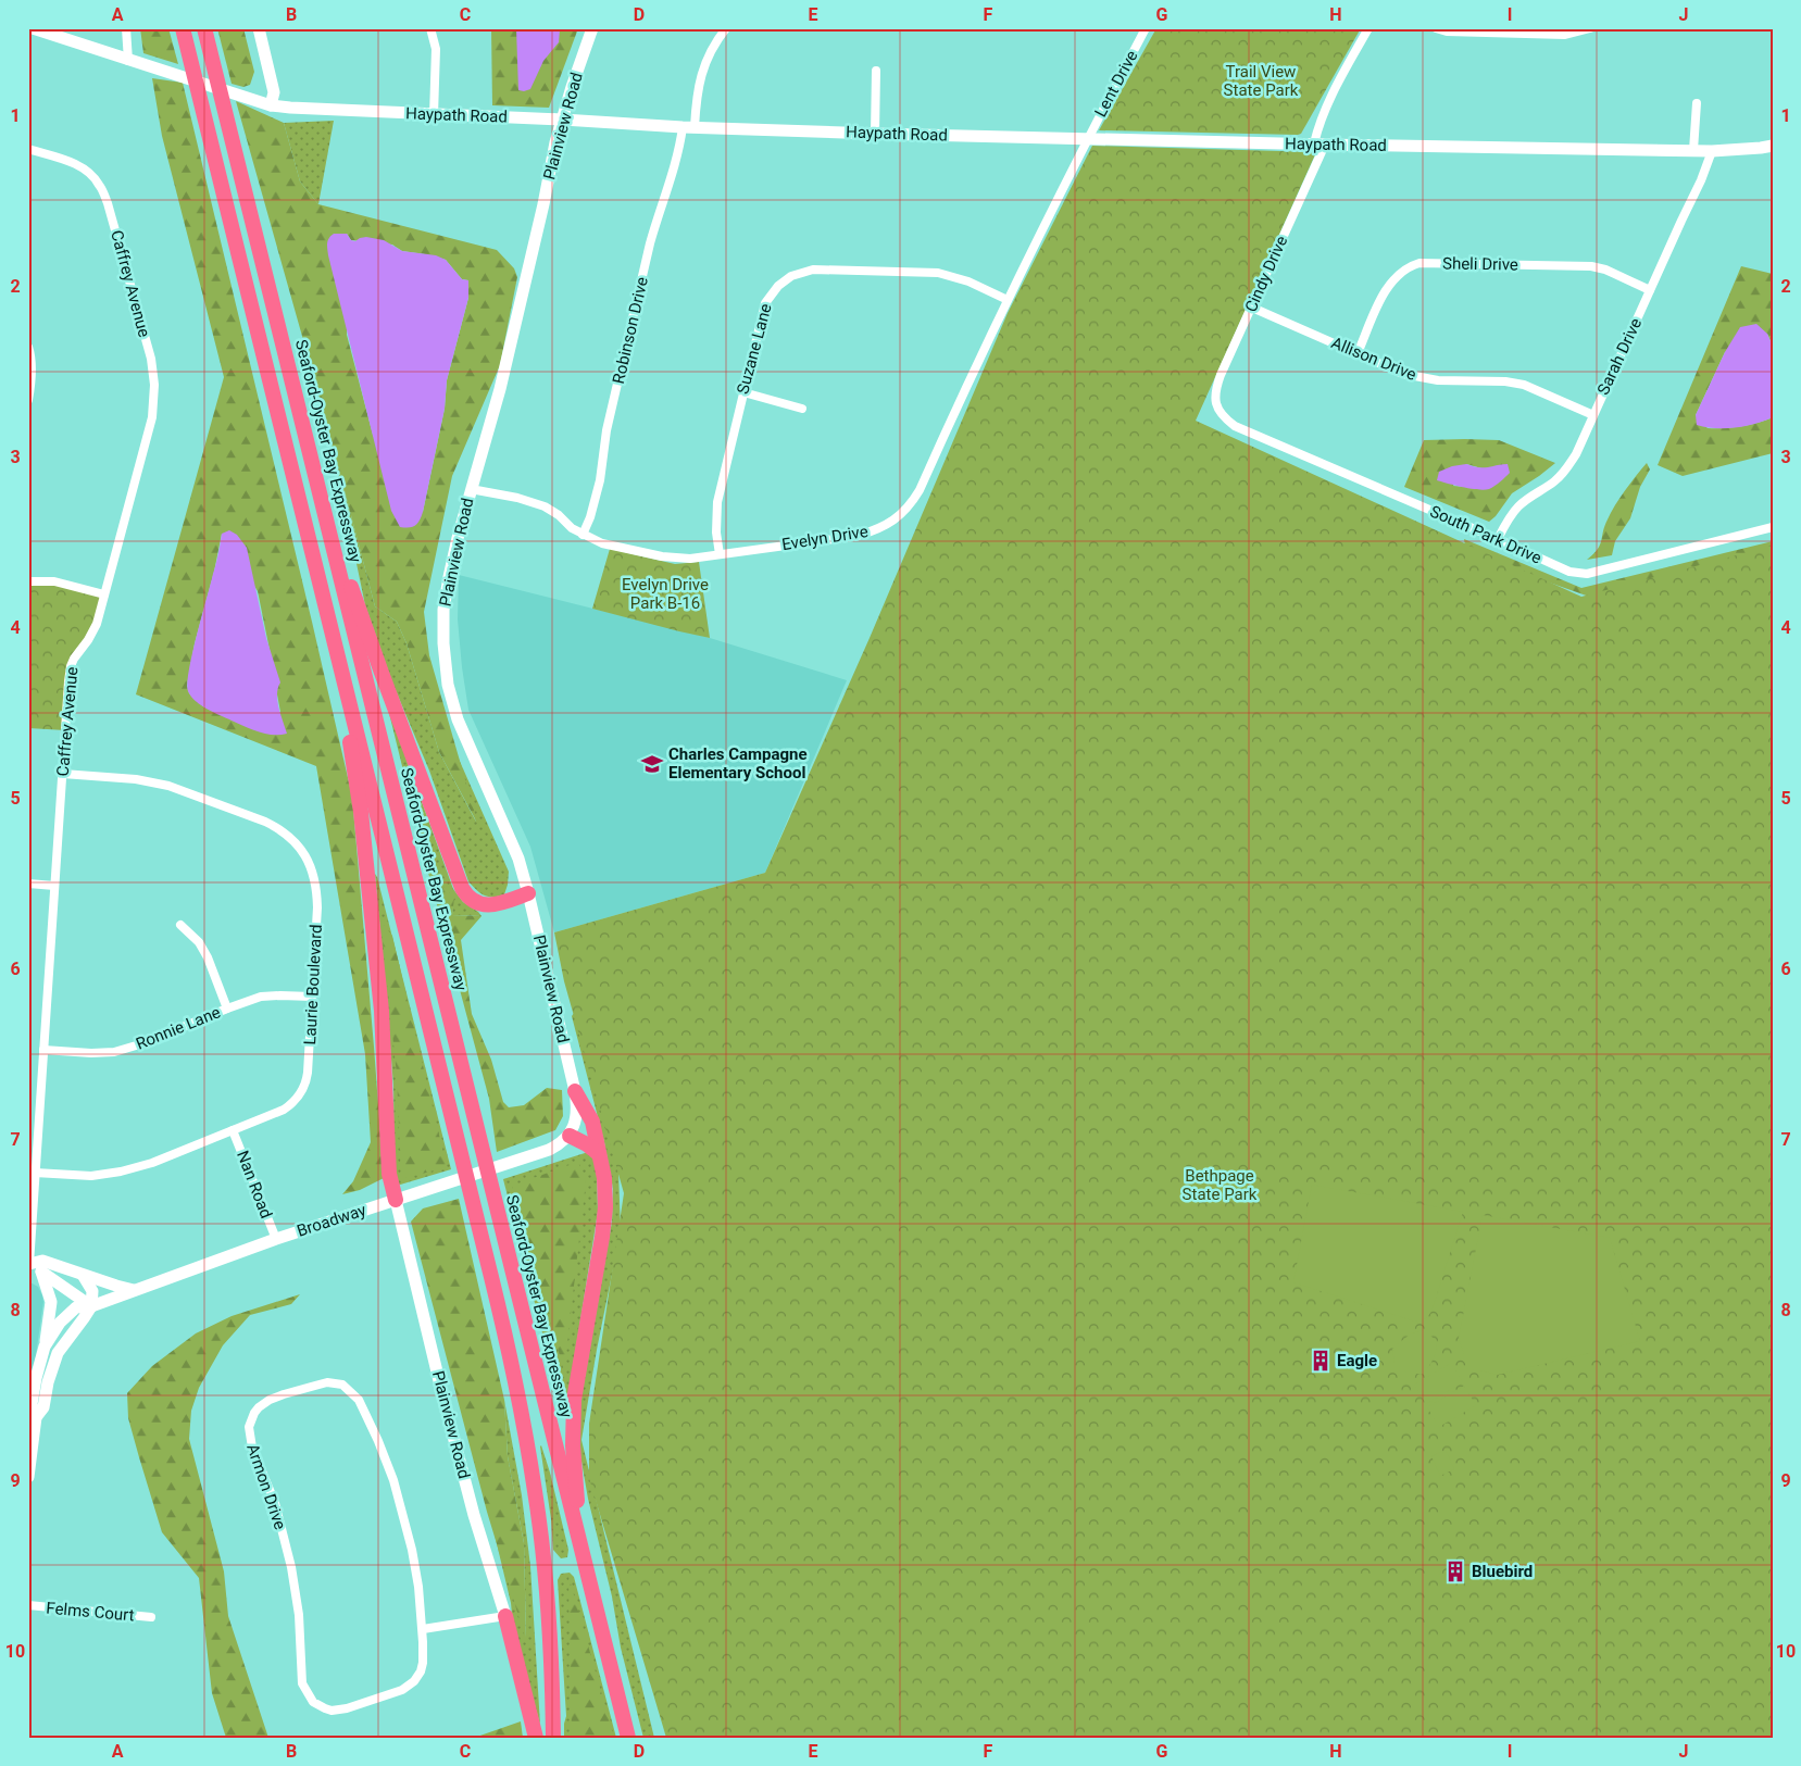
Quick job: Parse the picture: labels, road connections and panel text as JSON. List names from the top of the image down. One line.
{"streets":{"highway":["Seaford-Oyster Bay Expressway"],"main road":["Haypath Road","Plainview Road","Broadway"],"street":["Lent Drive","Sheli Drive","Cindy Drive","Caffrey Avenue","Robinson Drive","Suzane Lane","Sarah Drive","Allison Drive","South Park Drive","Evelyn Drive","Laurie Boulevard","Ronnie Lane","Nan Road","Armon Drive","Felms Court"]},"crossings":[["Lent Drive","Haypath Road"],["Lent Drive","Evelyn Drive"],["Haypath Road","Plainview Road"],["Haypath Road","Cindy Drive"],["Haypath Road","Robinson Drive"],["Haypath Road","Sarah Drive"],["Haypath Road","Evelyn Drive"],["Plainview Road","Evelyn Drive"],["Plainview Road","Broadway"],["Sheli Drive","Sarah Drive"],["Sheli Drive","Allison Drive"],["Cindy Drive","Allison Drive"],["Cindy Drive","South Park Drive"],["Caffrey Avenue","Laurie Boulevard"],["Caffrey Avenue","Ronnie Lane"],["Robinson Drive","Evelyn Drive"],["Suzane Lane","Evelyn Drive"],["Sarah Drive","Allison Drive"],["Sarah Drive","South Park Drive"],["Laurie Boulevard","Ronnie Lane"],["Laurie Boulevard","Nan Road"],["Nan Road","Broadway"]],"parks":["Trail View State Park","Evelyn Drive Park B-16","Bethpage State Park"],"places":{"school or university":["Charles Campagne Elementary School"],"building":["Eagle","Bluebird"]},"grid":{"columns":["A","B","C","D","E","F","G","H","I","J"],"rows":["1","2","3","4","5","6","7","8","9","10"]}}
